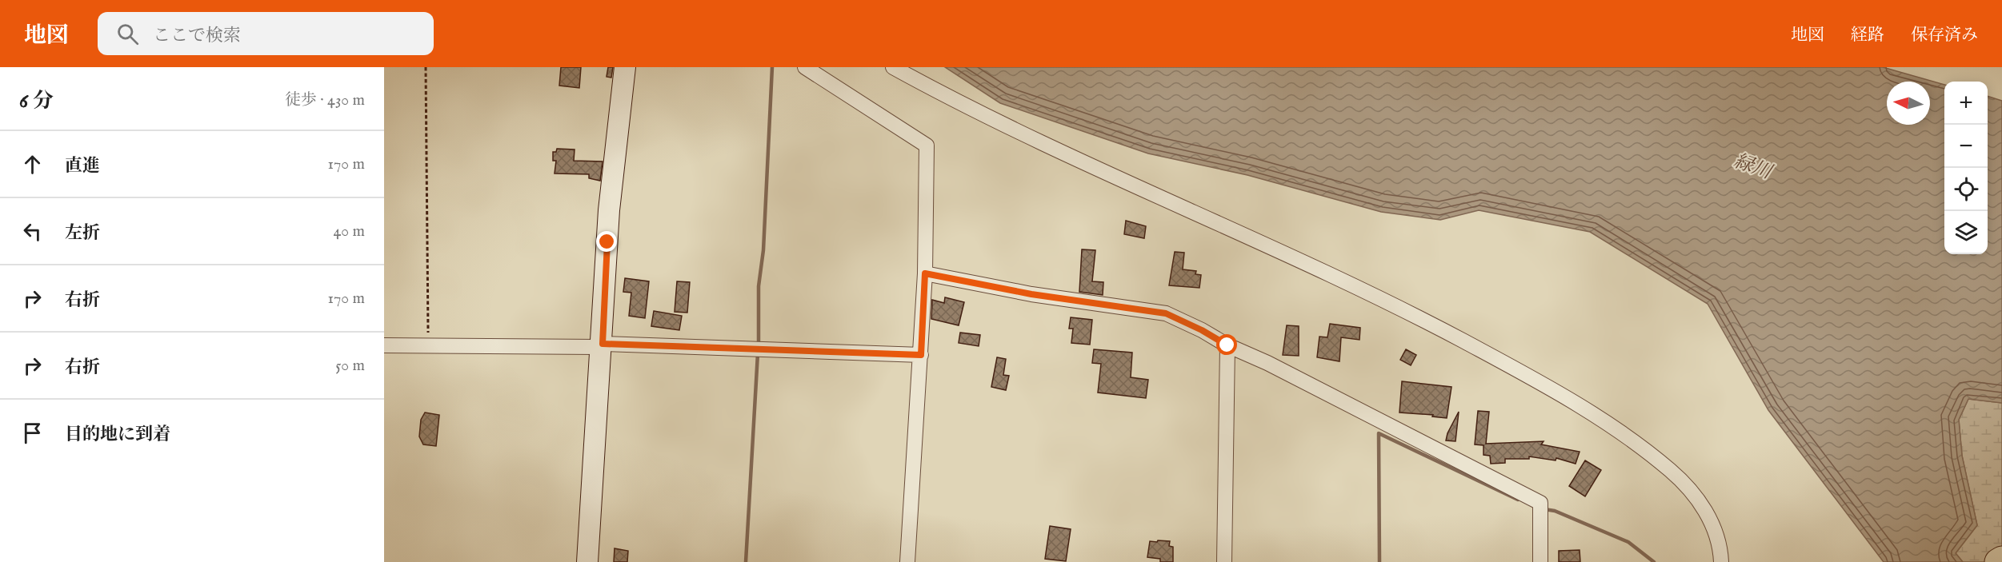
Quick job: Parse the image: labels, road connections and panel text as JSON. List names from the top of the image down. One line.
{"water":["緑川"],"north":"left","page":{"header":"地図","search":"ここで検索","nav":["地図","経路","保存済み"],"heading":["6 分","徒歩 · 430 m"],"map_buttons":["+","−"],"list":[["直進","170 m"],["左折","40 m"],["右折","170 m"],["右折","50 m"],"目的地に到着"]}}
